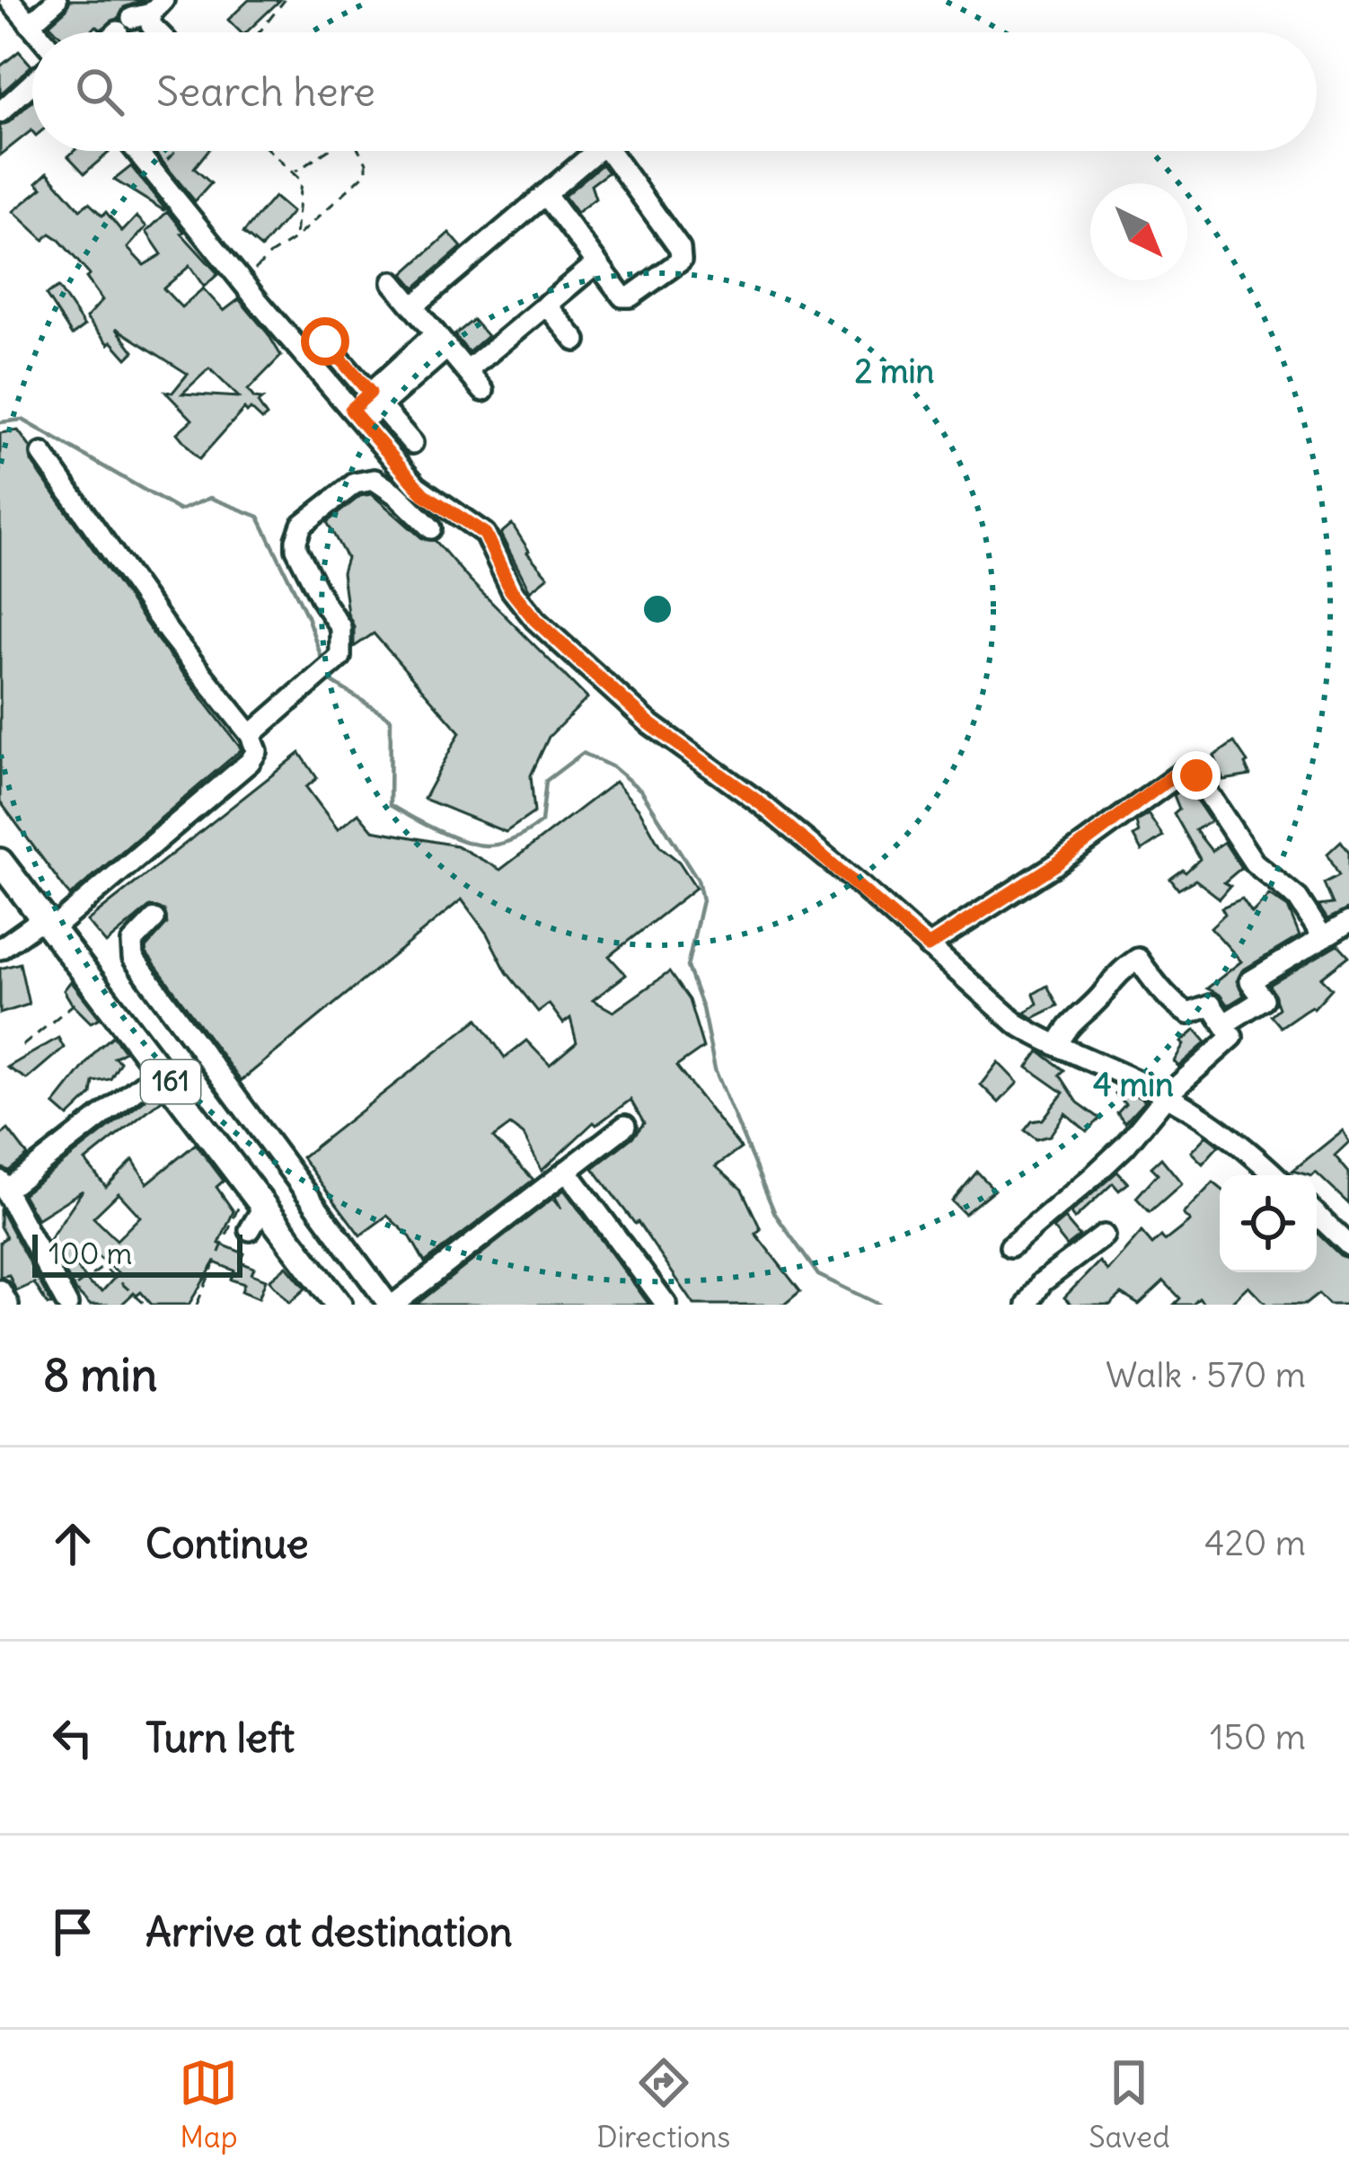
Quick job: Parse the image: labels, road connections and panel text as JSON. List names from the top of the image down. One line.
{"streets":{"main road":["161"]},"scale_bar":"100 m","north":"bottom right","page":{"search":"Search here","scale":"100 m","heading":["8 min","Walk · 570 m"],"list":[["Continue","420 m"],["Turn left","150 m"],"Arrive at destination"],"nav":["Map","Directions","Saved"]},"rings":["2 min","4 min"]}
